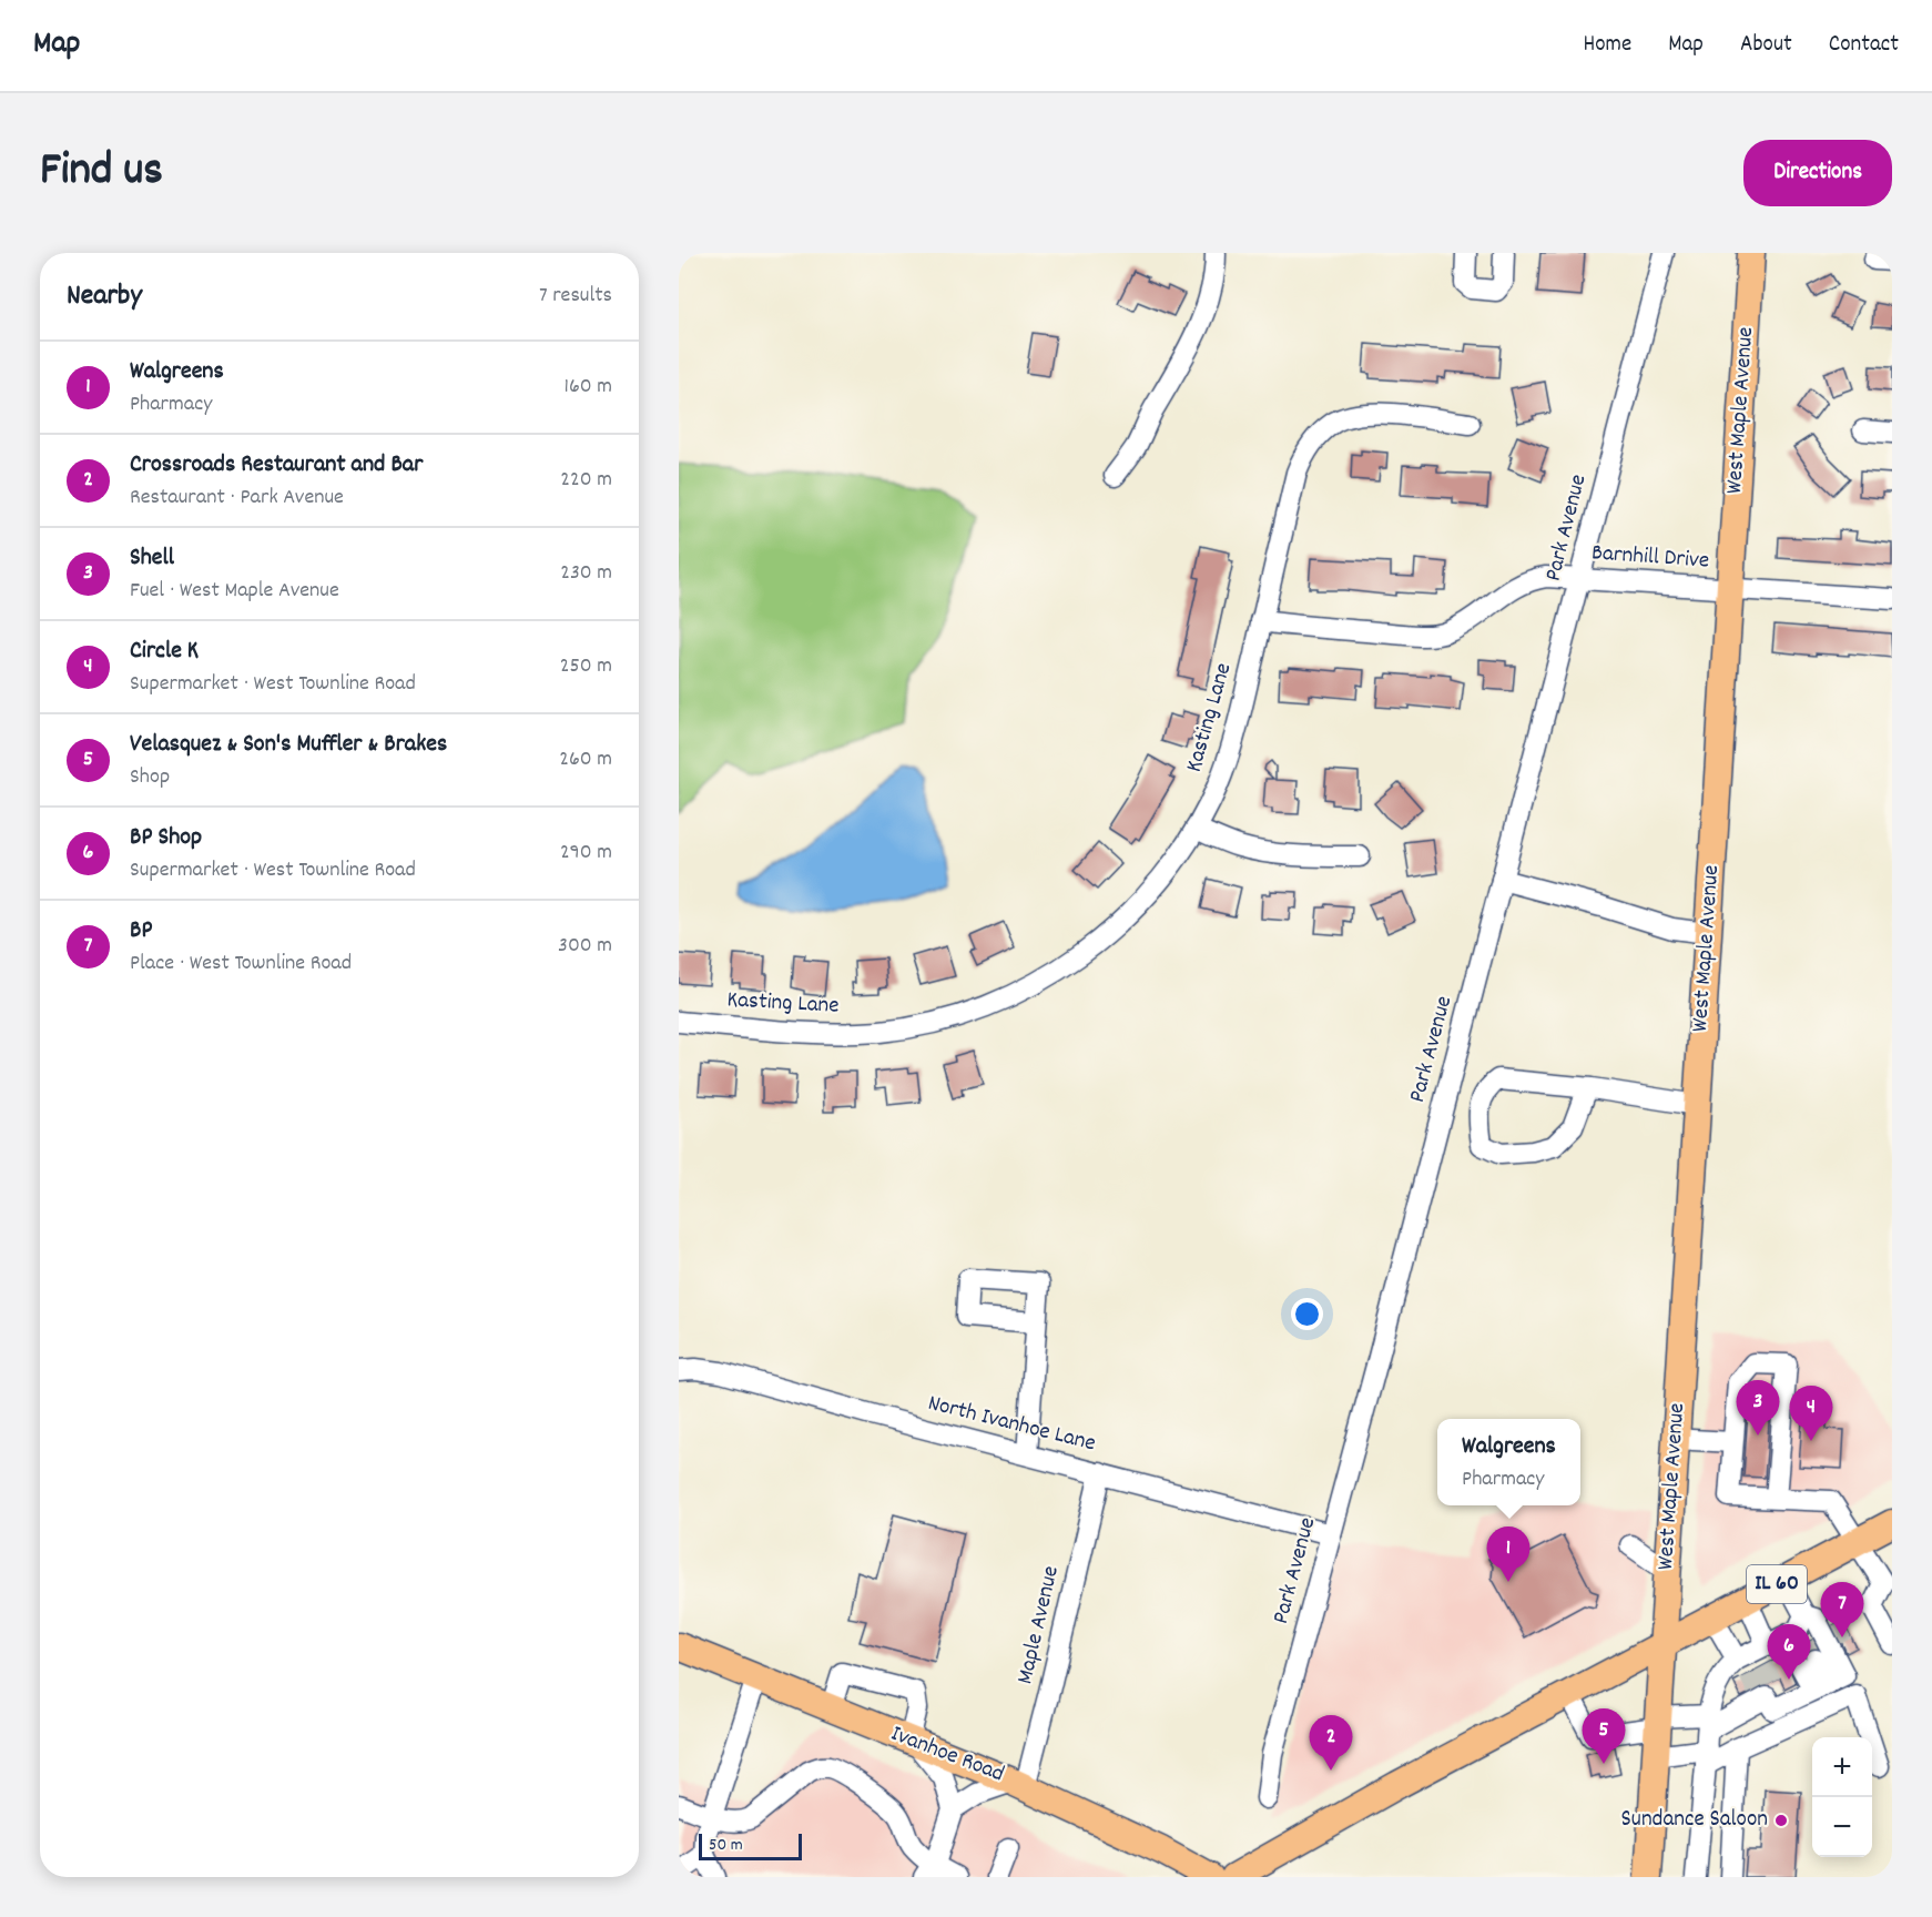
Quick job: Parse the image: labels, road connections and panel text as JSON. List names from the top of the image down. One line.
{"streets":{"main road":["West Maple Avenue","IL 60","Ivanhoe Road"],"street":["Park Avenue","Barnhill Drive","Kasting Lane","North Ivanhoe Lane","Maple Avenue"]},"crossings":[["West Maple Avenue","Barnhill Drive"],["West Maple Avenue","IL 60"],["Park Avenue","Barnhill Drive"],["Park Avenue","North Ivanhoe Lane"],["Barnhill Drive","Kasting Lane"],["North Ivanhoe Lane","Maple Avenue"],["Maple Avenue","Ivanhoe Road"]],"places":["Sundance Saloon"],"scale_bar":"50 m","page":{"header":"Map","nav":["Home","Map","About","Contact"],"title":"Find us","buttons":"Directions","heading":["Nearby","7 results"],"list":[{"mark":"1","name":"Walgreens","note":"Pharmacy","value":"160 m"},{"mark":"2","name":"Crossroads Restaurant and Bar","note":"Restaurant · Park Avenue","value":"220 m"},{"mark":"3","name":"Shell","note":"Fuel · West Maple Avenue","value":"230 m"},{"mark":"4","name":"Circle K","note":"Supermarket · West Townline Road","value":"250 m"},{"mark":"5","name":"Velasquez & Son's Muffler & Brakes","note":"Shop","value":"260 m"},{"mark":"6","name":"BP Shop","note":"Supermarket · West Townline Road","value":"290 m"},{"mark":"7","name":"BP","note":"Place · West Townline Road","value":"300 m"}],"pins":["3","4","1","7","6","5","2"],"popup":["Walgreens","Pharmacy"],"map_buttons":["+","−"],"scale":"50 m"}}
